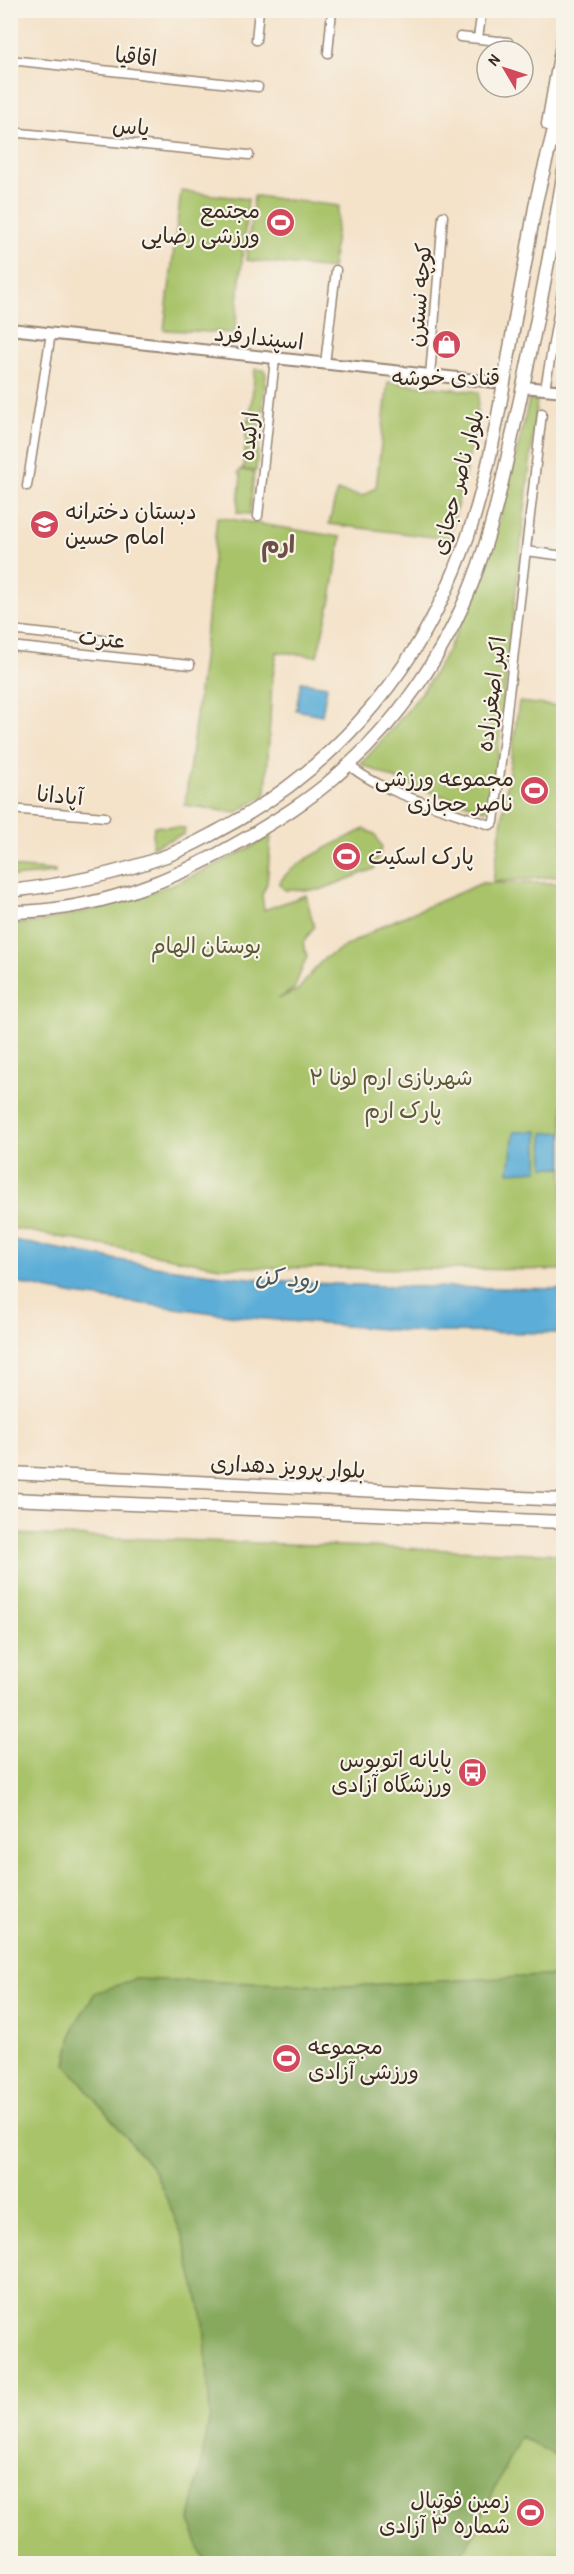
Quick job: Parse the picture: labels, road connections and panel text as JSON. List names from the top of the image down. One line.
{"streets":{"main road":["بلوار ناصر حجازی","بلوار پرویز دهداری"],"street":["اقاقیا","یاس","کوچه نسترن","اسپندارفرد","ارکیده","عترت","اکبر اصغرزاده","آپادانا"]},"crossings":[["کوچه نسترن","اسپندارفرد"],["اسپندارفرد","ارکیده"],["اسپندارفرد","بلوار ناصر حجازی"],["بلوار ناصر حجازی","اکبر اصغرزاده"]],"districts":["ارم"],"water":["رود کن"],"parks":["بوستان الهام","شهربازی ارم لونا ۲","پارک ارم"],"places":{"sports":["مجتمع ورزشی رضایی","مجموعه ورزشی ناصر حجازی","پارک اسکیت","مجموعه ورزشی آزادی","زمین فوتبال شماره ۳ آزادی"],"shop":["قنادی خوشه"],"school or university":["دبستان دخترانه امام حسین"],"bus stop":["پایانه اتوبوس ورزشگاه آزادی"]},"north":"top left"}
